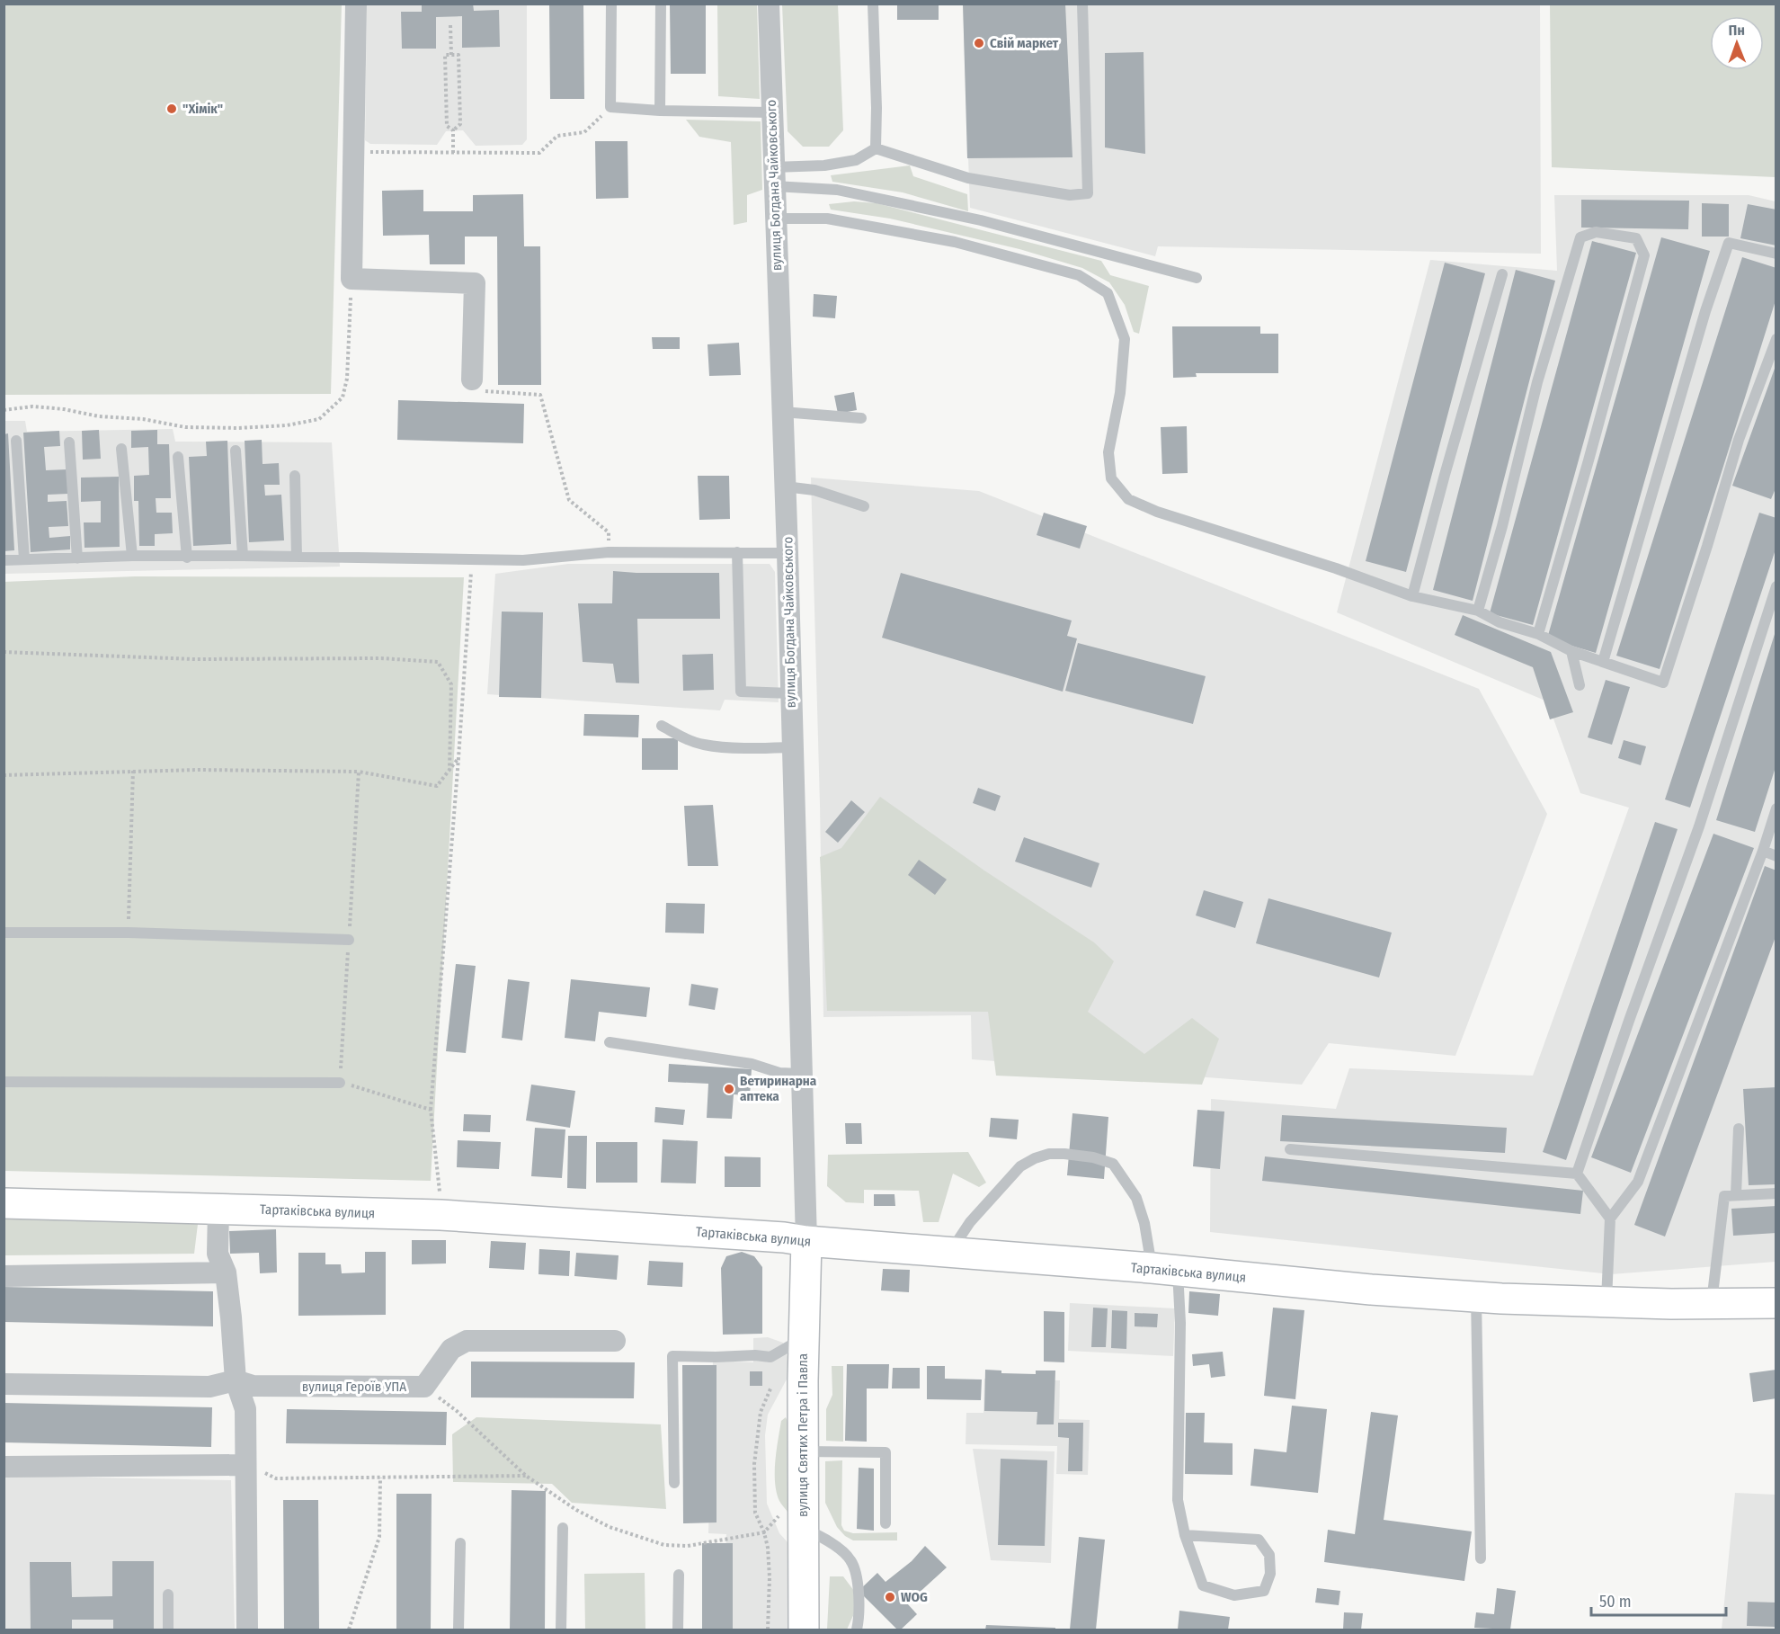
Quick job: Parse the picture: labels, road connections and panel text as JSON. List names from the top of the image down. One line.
{"streets":{"street":["вулиця Богдана Чайковського","Тартаківська вулиця","вулиця Героїв УПА","вулиця Святих Петра і Павла"]},"crossings":[["вулиця Богдана Чайковського","Тартаківська вулиця"],["вулиця Богдана Чайковського","вулиця Святих Петра і Павла"],["Тартаківська вулиця","вулиця Святих Петра і Павла"]],"places":["Свiй маркет","\"Хімік\"","Ветиринарна аптека","WOG"],"scale_bar":"50 m","north":"top"}
